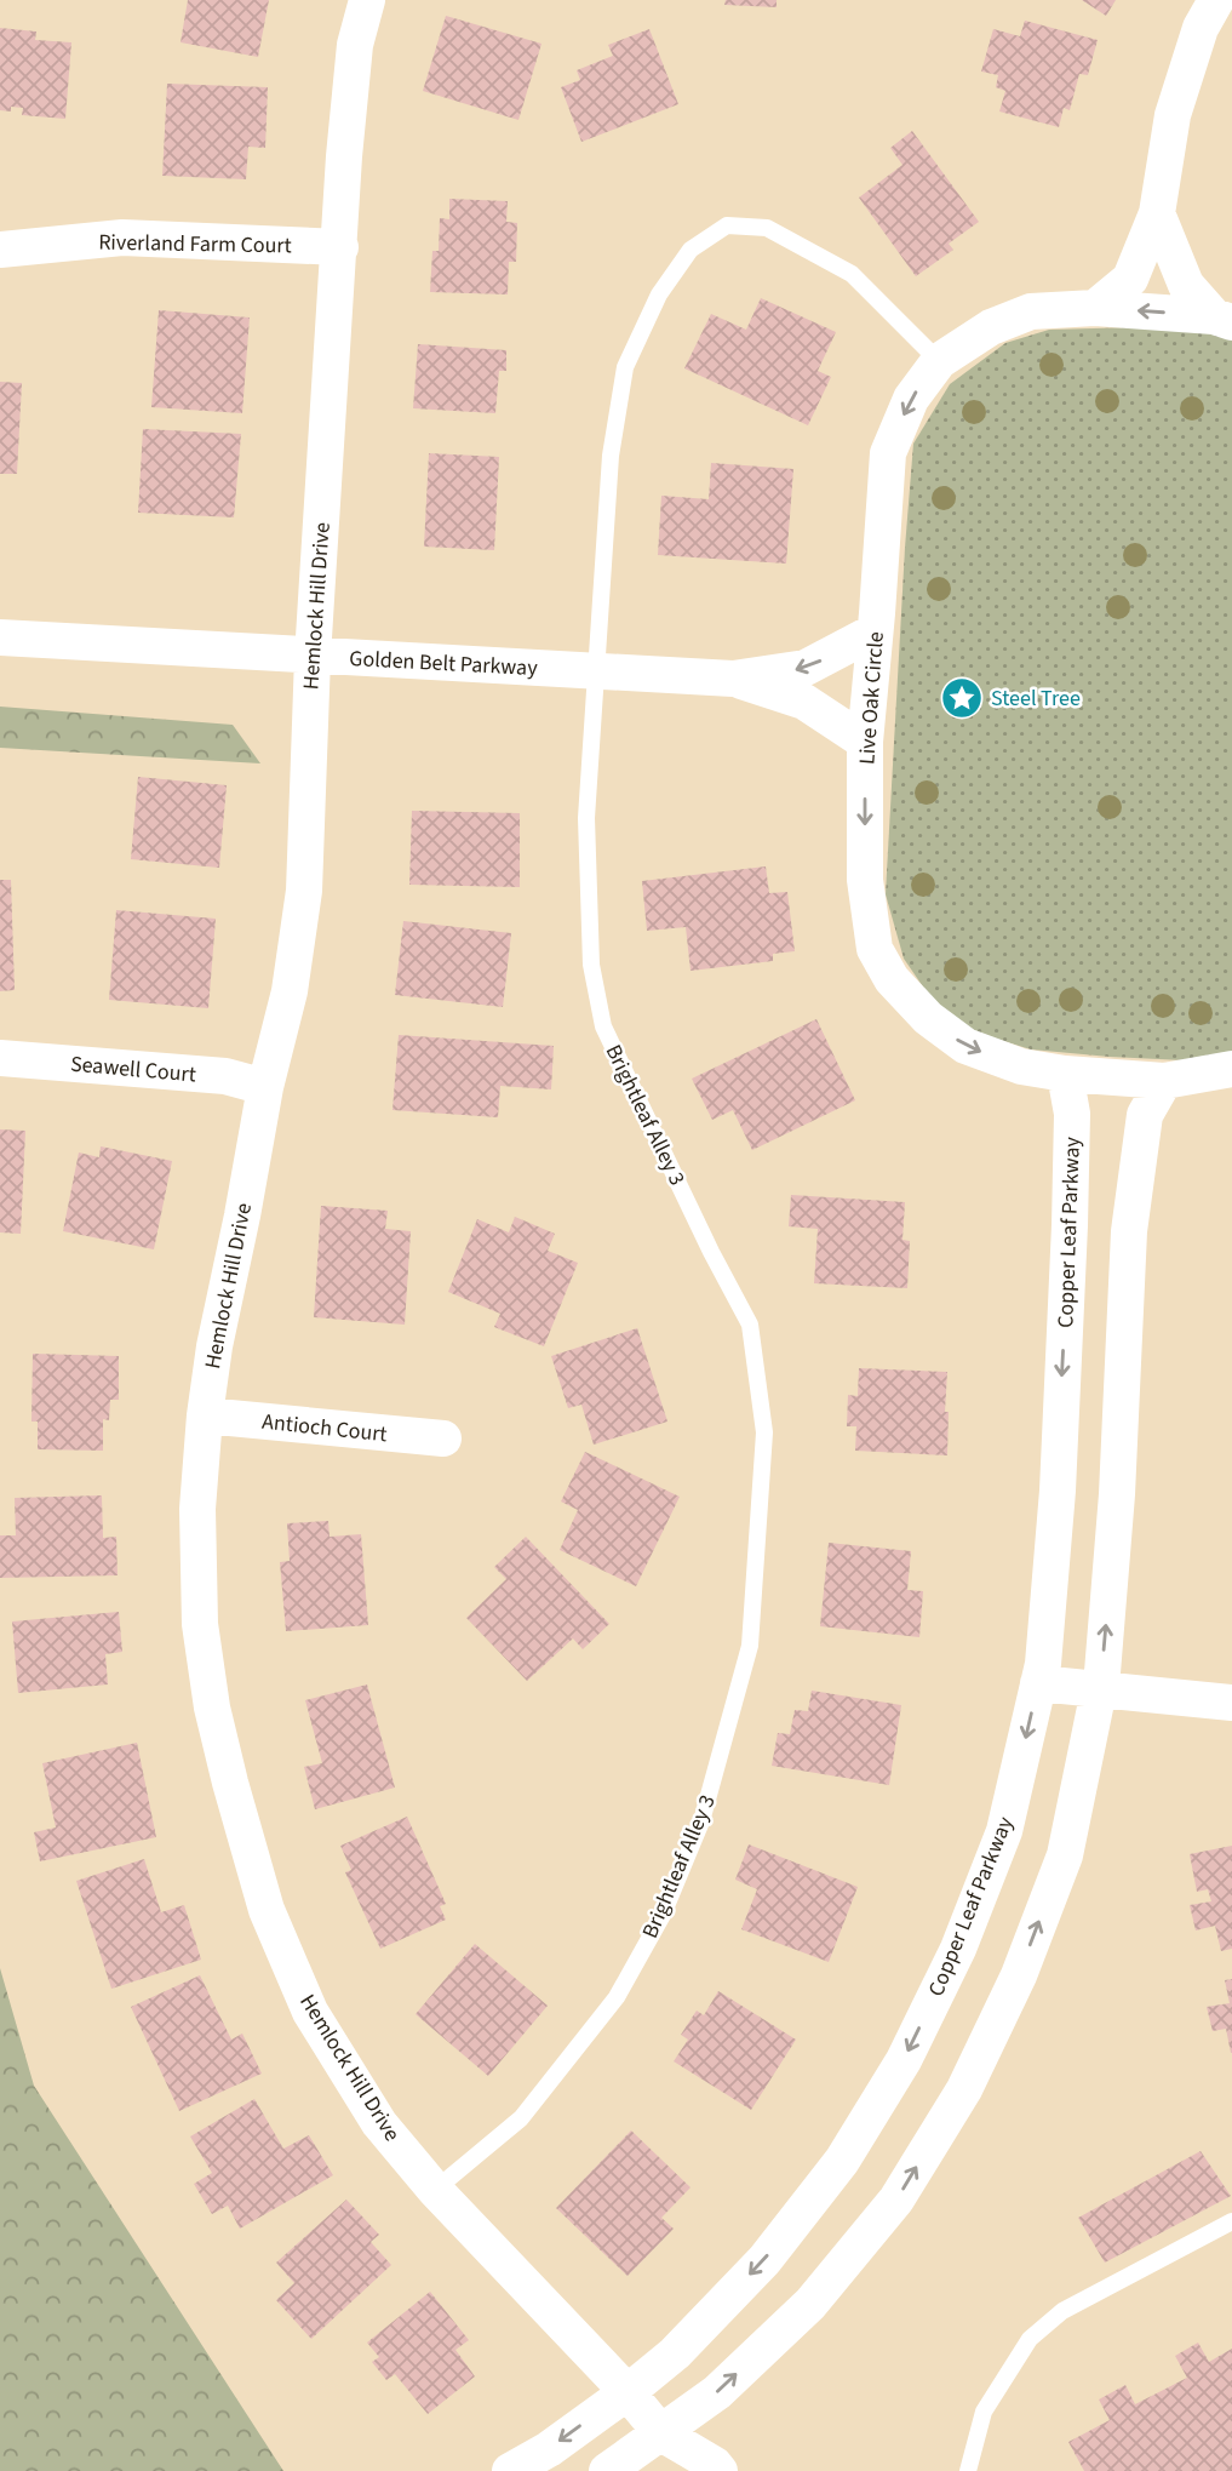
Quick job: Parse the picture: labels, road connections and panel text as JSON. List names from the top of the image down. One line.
{"streets":{"street":["Riverland Farm Court","Hemlock Hill Drive","Golden Belt Parkway","Live Oak Circle","Seawell Court","Copper Leaf Parkway","Antioch Court"],"lane":["Brightleaf Alley 3"]},"crossings":[["Riverland Farm Court","Hemlock Hill Drive"],["Hemlock Hill Drive","Golden Belt Parkway"],["Hemlock Hill Drive","Seawell Court"],["Hemlock Hill Drive","Brightleaf Alley 3"],["Hemlock Hill Drive","Copper Leaf Parkway"],["Hemlock Hill Drive","Antioch Court"],["Golden Belt Parkway","Live Oak Circle"],["Golden Belt Parkway","Brightleaf Alley 3"],["Live Oak Circle","Brightleaf Alley 3"],["Live Oak Circle","Copper Leaf Parkway"]],"places":{"place":["Steel Tree"]}}
